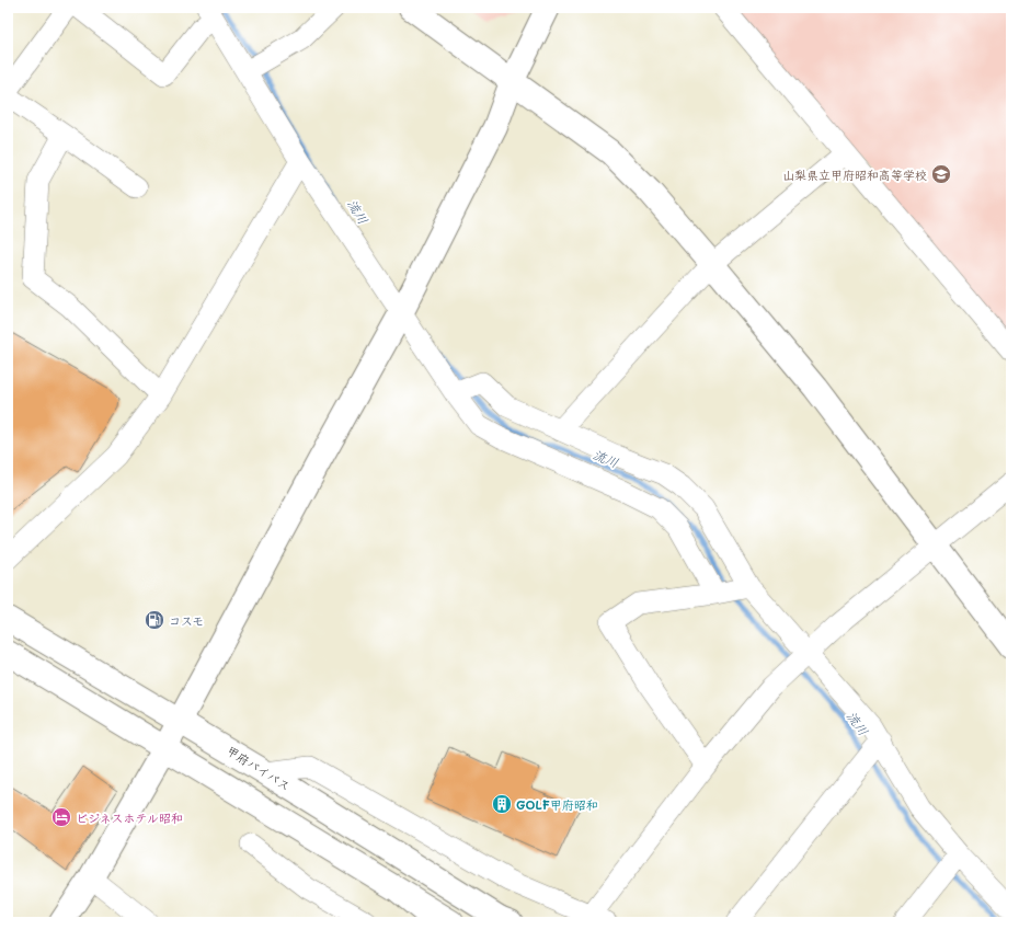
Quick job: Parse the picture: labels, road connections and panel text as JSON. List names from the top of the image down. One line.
{"streets":{"main road":["甲府バイパス"]},"water":["流川"],"places":{"school or university":["山梨県立甲府昭和高等学校"],"fuel station":["コスモ"],"building":["GOLF甲府昭和"],"hotel":["ビジネスホテル昭和"]}}
